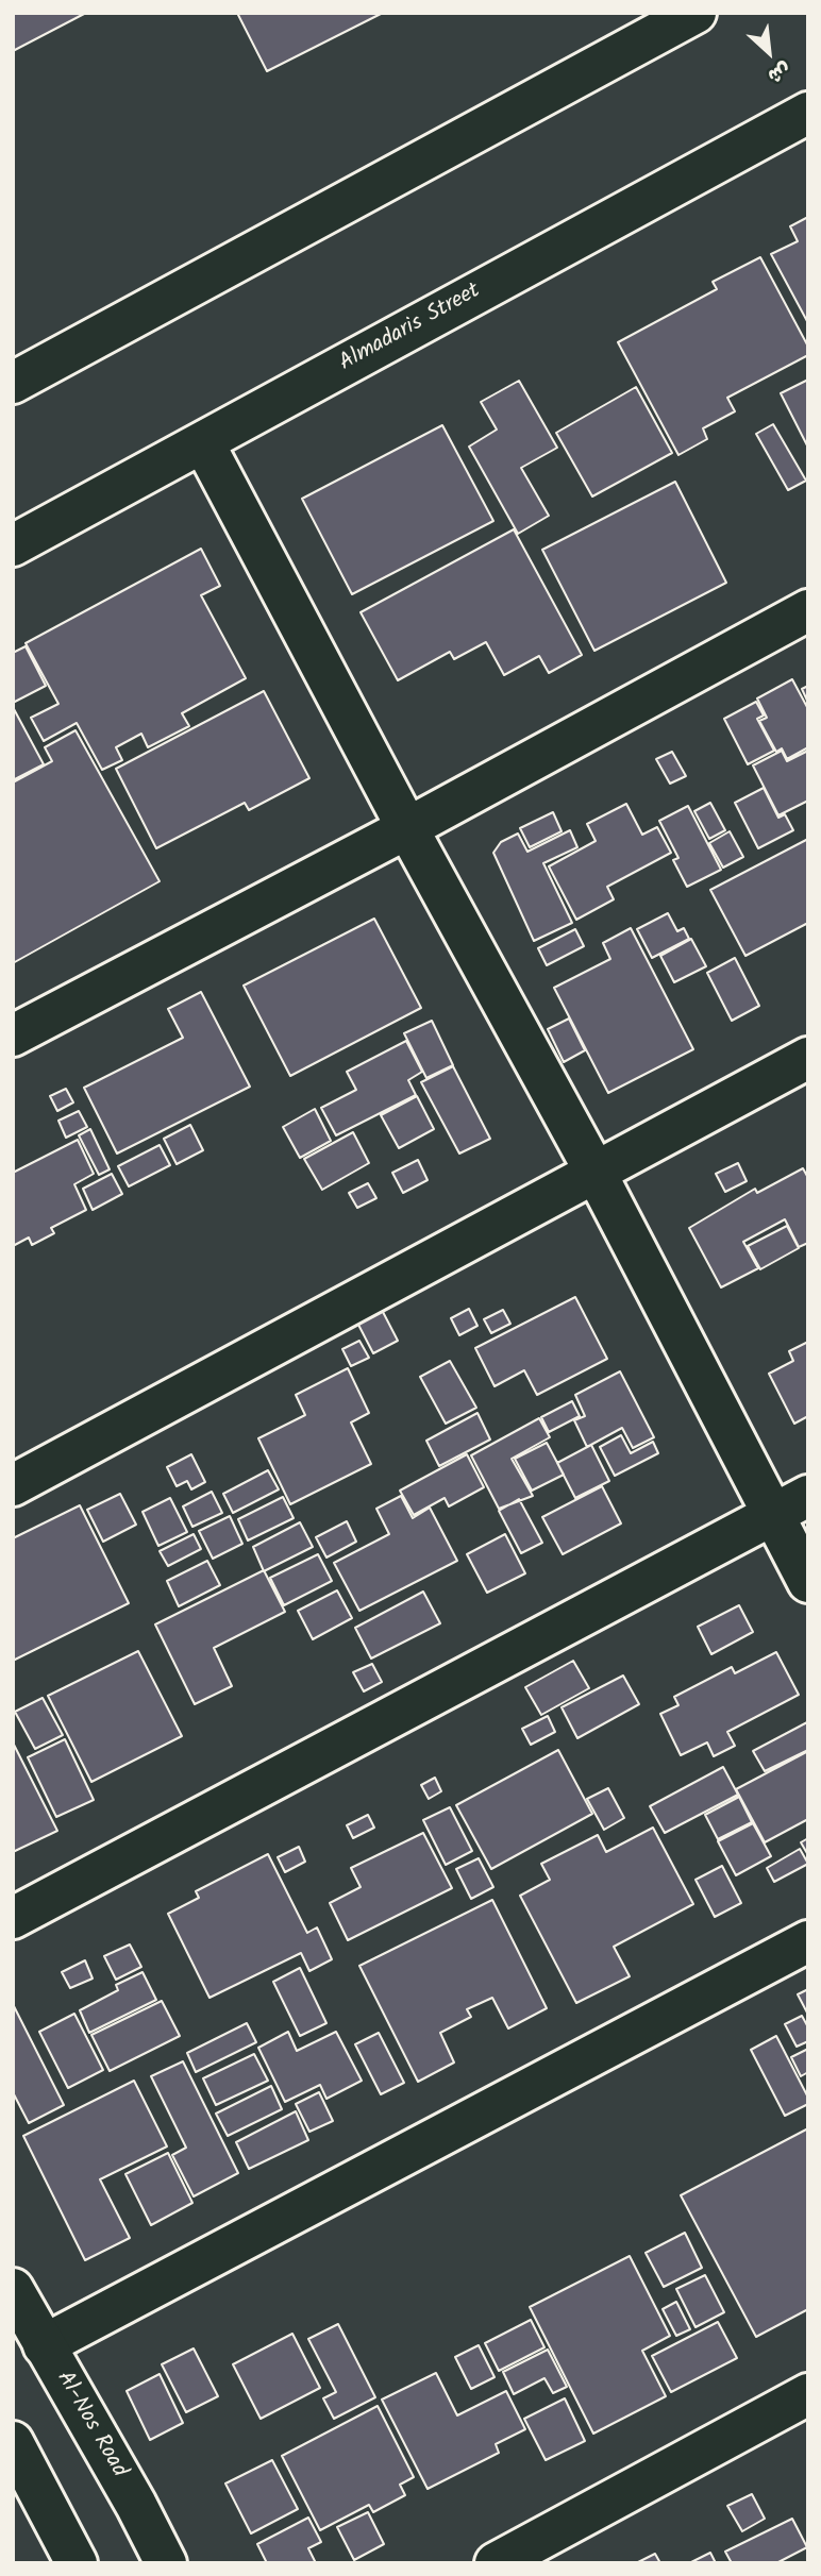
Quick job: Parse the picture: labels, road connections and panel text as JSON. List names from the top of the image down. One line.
{"streets":{"street":["Almadaris Street","Al-Nos Road"]},"north":"bottom right"}
